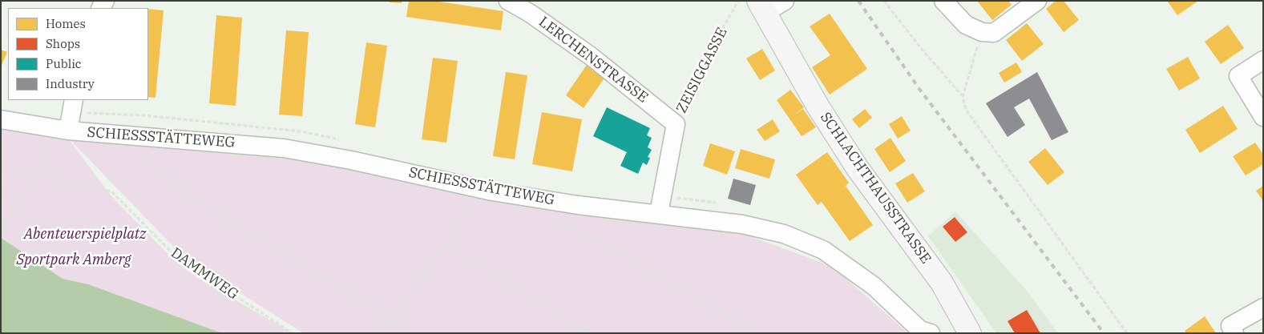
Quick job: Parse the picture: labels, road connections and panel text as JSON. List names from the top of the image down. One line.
{"streets":{"main road":["SCHLACHTHAUSSTRASSE"],"street":["LERCHENSTRASSE","ZEISIGGASSE","SCHIESSSTÄTTEWEG"],"path":["DAMMWEG"]},"crossings":[["LERCHENSTRASSE","ZEISIGGASSE"],["ZEISIGGASSE","SCHIESSSTÄTTEWEG"]],"parks":["Abenteuerspielplatz","Sportpark Amberg"],"legend":["Homes","Shops","Public","Industry"]}
